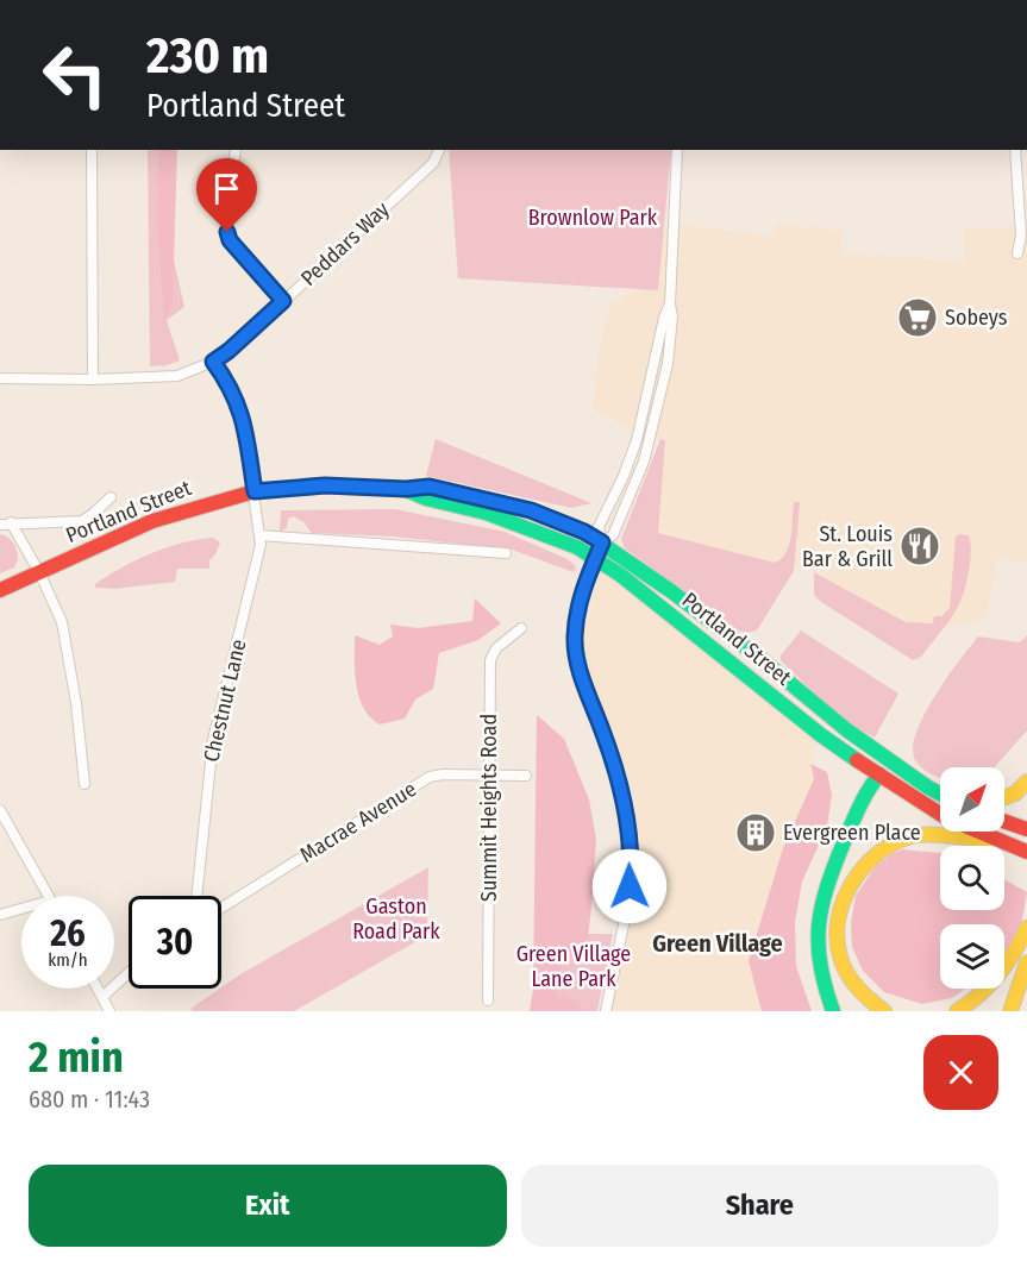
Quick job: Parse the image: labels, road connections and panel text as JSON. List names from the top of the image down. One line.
{"streets":{"main road":["Portland Street"],"street":["Peddars Way","Chestnut Lane","Summit Heights Road","Macrae Avenue"]},"crossings":[["Peddars Way","Chestnut Lane"],["Portland Street","Chestnut Lane"],["Summit Heights Road","Macrae Avenue"]],"districts":["Green Village"],"parks":["Brownlow Park","Gaston Road Park","Green Village Lane Park"],"places":{"supermarket":["Sobeys"],"restaurant":["St. Louis Bar & Grill"],"building":["Evergreen Place"]},"north":"top right","page":{"turn":["230 m","Portland Street"],"speed":"26 km/h","limit":"30","heading":["2 min","680 m · 11:43"],"buttons":["Exit","Share"]}}
